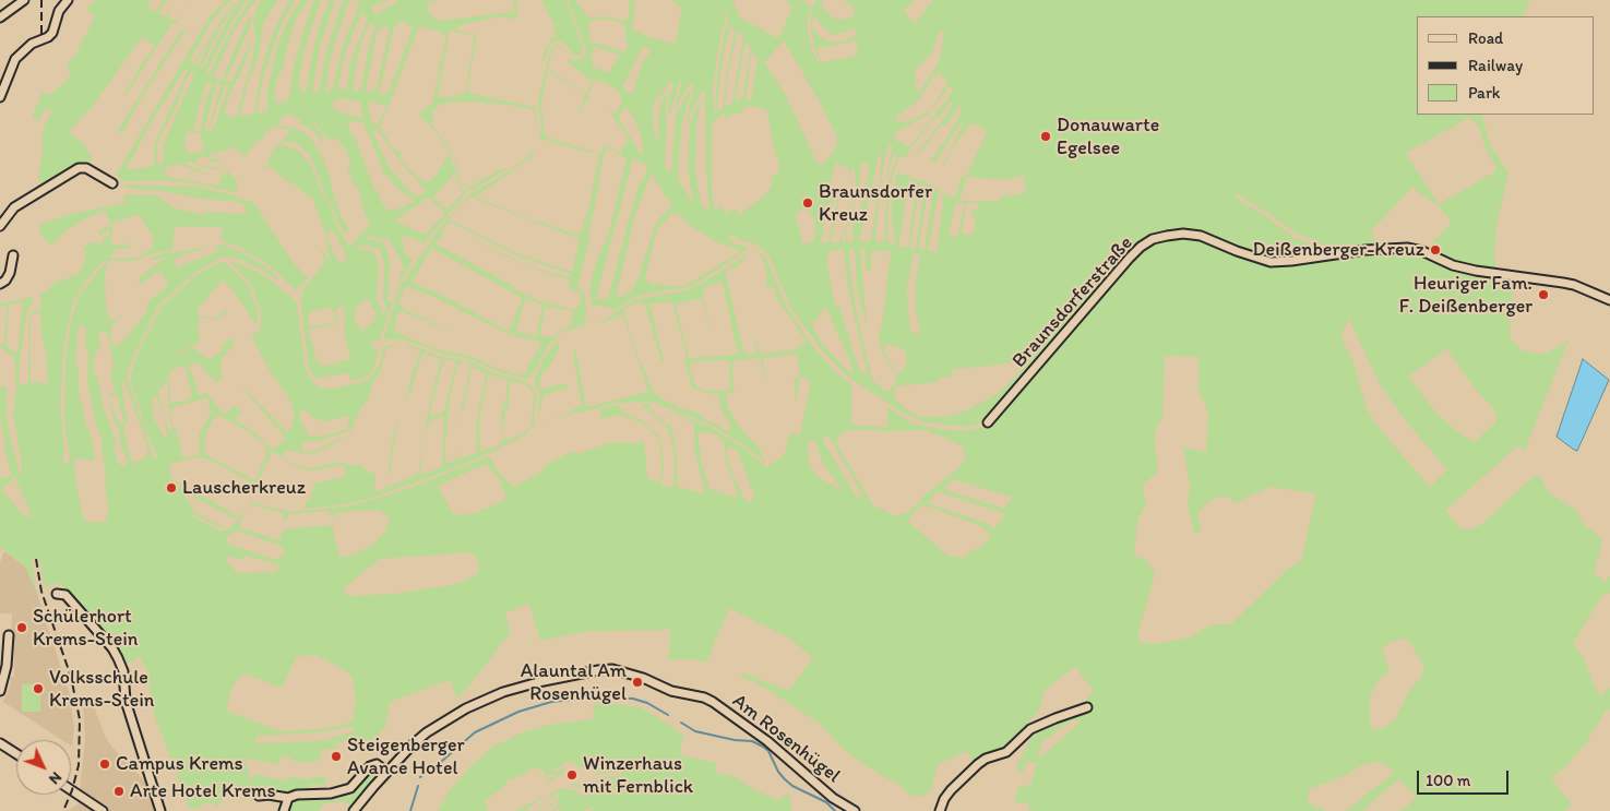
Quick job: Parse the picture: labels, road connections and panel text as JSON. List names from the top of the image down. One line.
{"streets":{"street":["Braunsdorferstraße","Am Rosenhügel"]},"places":["Donauwarte Egelsee","Braunsdorfer Kreuz","Deißenberger-Kreuz","Heuriger Fam. F. Deißenberger","Lauscherkreuz","Schülerhort Krems-Stein","Alauntal Am Rosenhügel","Volksschule Krems-Stein","Steigenberger Avance Hotel","Campus Krems","Winzerhaus mit Fernblick","Arte Hotel Krems"],"legend":["Road","Railway","Park"],"scale_bar":"100 m","north":"bottom right"}
